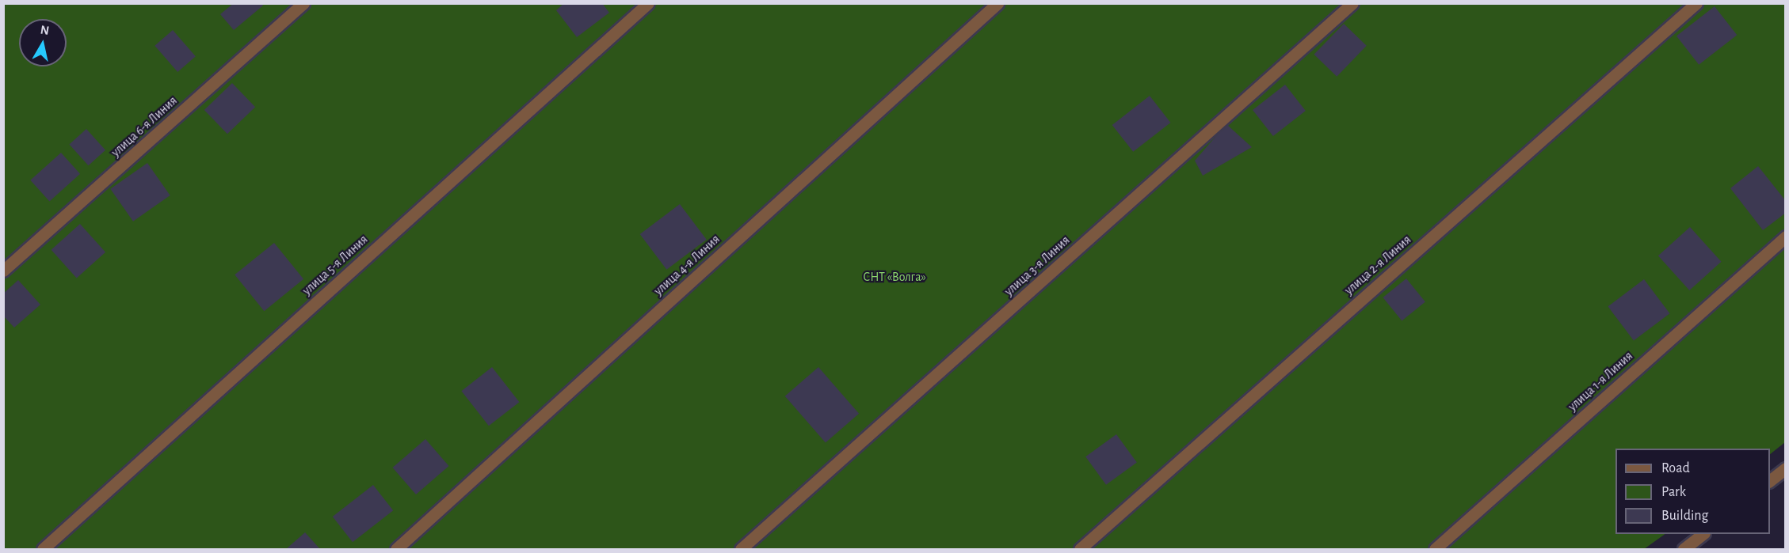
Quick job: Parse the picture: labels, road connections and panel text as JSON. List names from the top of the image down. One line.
{"streets":{"street":["улица 6-я Линия","улица 5-я Линия","улица 4-я Линия","улица 2-я Линия","улица 3-я Линия","улица 1-я Линия"]},"parks":["СНТ «Волга»"],"legend":["Road","Park","Building"],"north":"top"}
